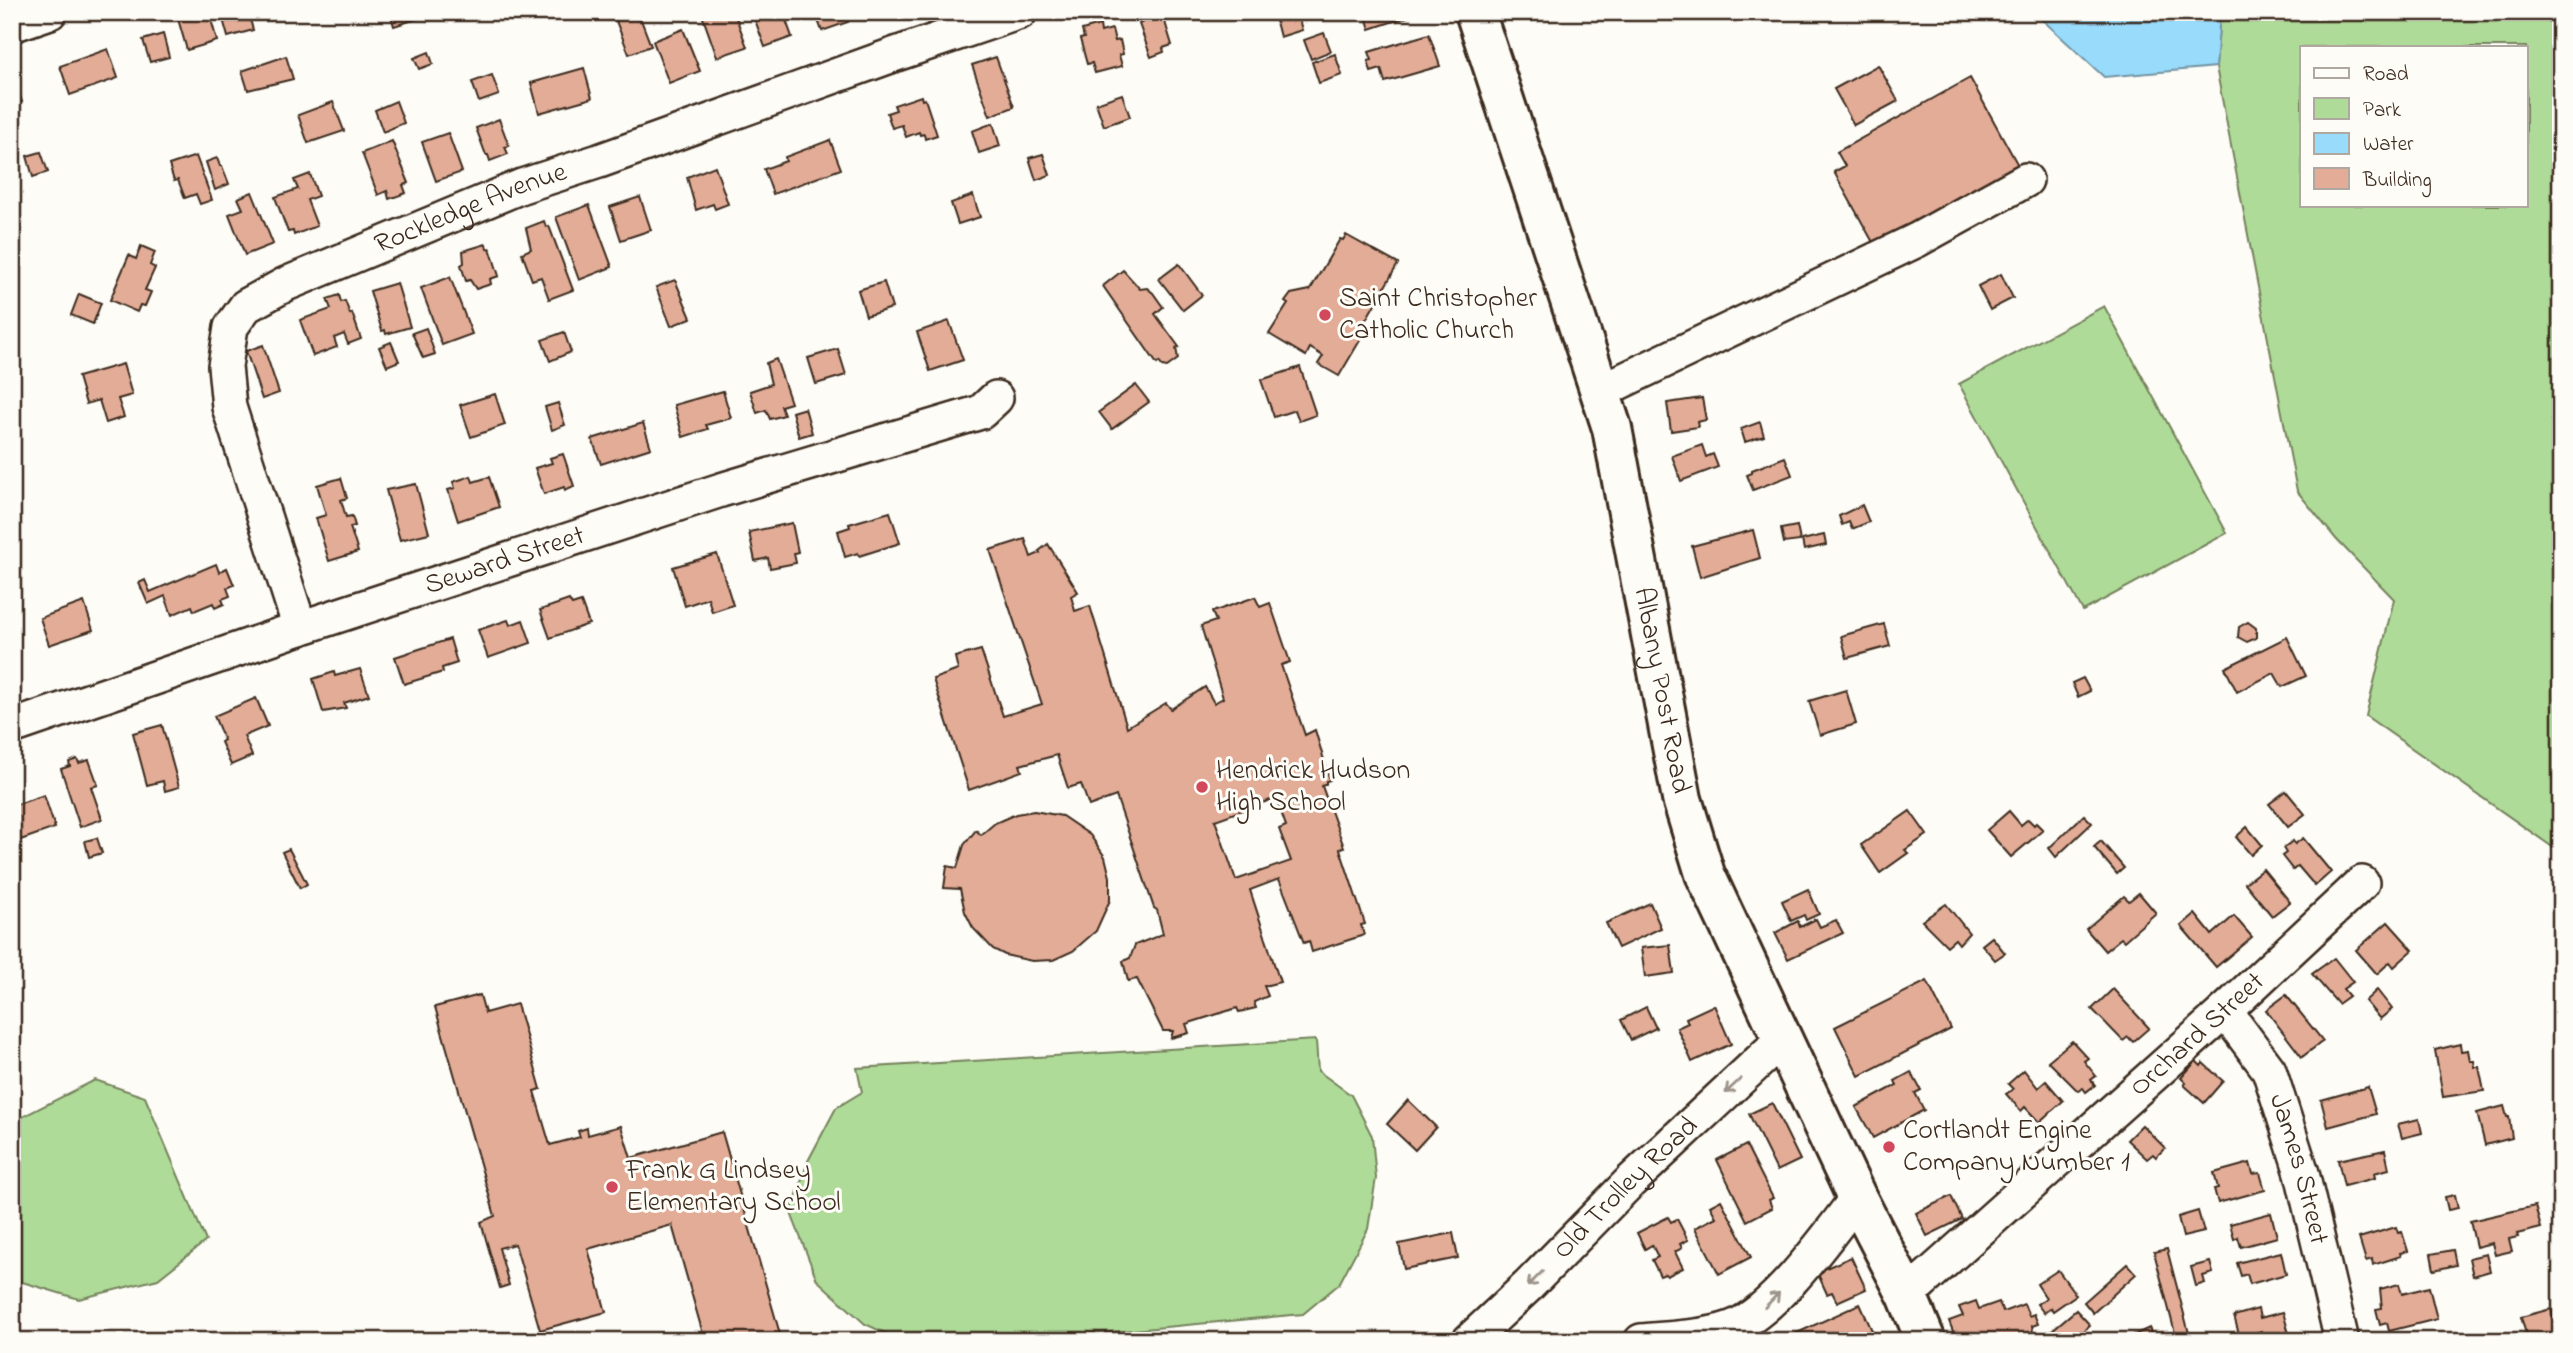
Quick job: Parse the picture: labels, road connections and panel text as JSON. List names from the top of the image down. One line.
{"streets":{"main road":["Albany Post Road"],"street":["Rockledge Avenue","Seward Street","Orchard Street","James Street","Old Trolley Road"]},"crossings":[["Rockledge Avenue","Seward Street"],["Albany Post Road","Orchard Street"],["Albany Post Road","Old Trolley Road"],["Orchard Street","James Street"]],"places":["Saint Christopher Catholic Church","Hendrick Hudson High School","Cortlandt Engine Company Number 1","Frank G Lindsey Elementary School"],"legend":["Road","Park","Water","Building"]}
